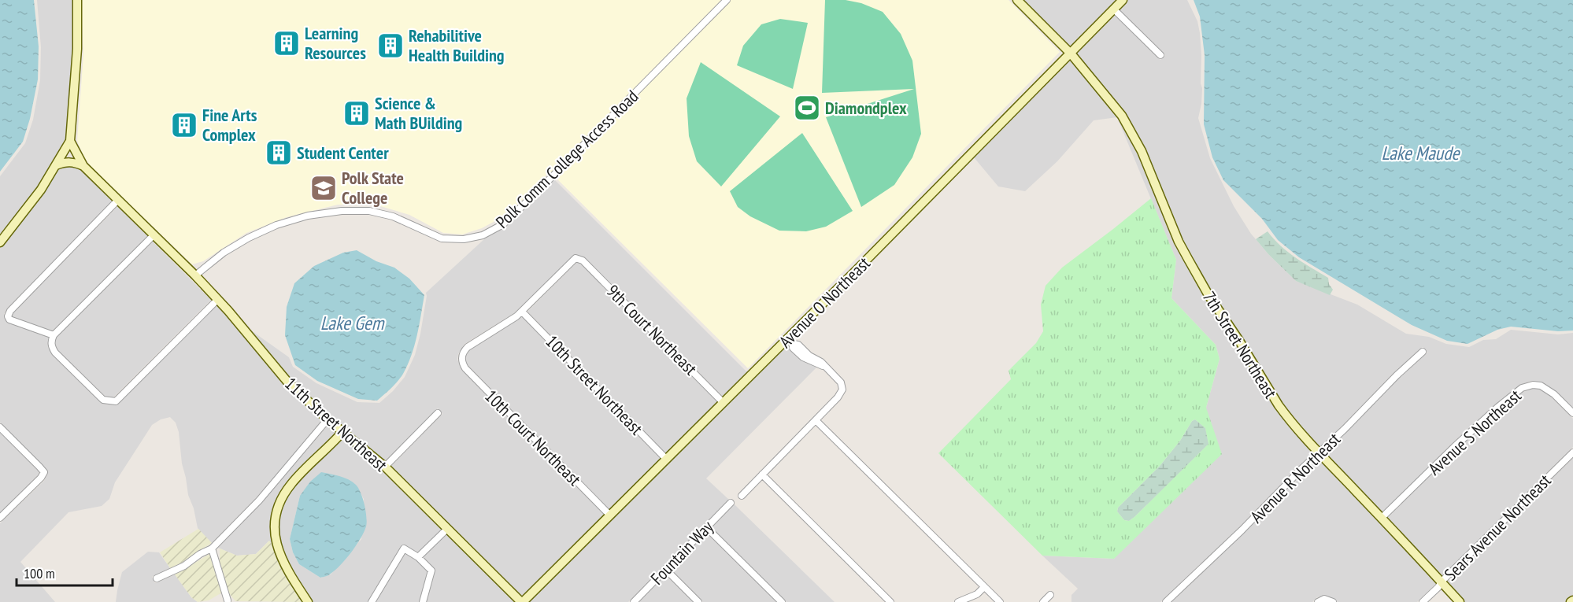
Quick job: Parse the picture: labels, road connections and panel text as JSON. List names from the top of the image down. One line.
{"streets":{"street":["Polk Comm College Access Road","Avenue O Northeast","9th Court Northeast","7th Street Northeast","10th Street Northeast","11th Street Northeast","Avenue S Northeast","10th Court Northeast","Avenue R Northeast","Sears Avenue Northeast","Fountain Way"]},"crossings":[["Polk Comm College Access Road","11th Street Northeast"],["Avenue O Northeast","9th Court Northeast"],["Avenue O Northeast","7th Street Northeast"],["Avenue O Northeast","10th Street Northeast"],["Avenue O Northeast","11th Street Northeast"],["Avenue O Northeast","10th Court Northeast"],["9th Court Northeast","10th Street Northeast"],["9th Court Northeast","10th Court Northeast"],["7th Street Northeast","Avenue S Northeast"],["7th Street Northeast","Avenue R Northeast"],["7th Street Northeast","Sears Avenue Northeast"],["10th Street Northeast","10th Court Northeast"]],"water":["Lake Maude","Lake Gem"],"places":{"building":["Learning Resources","Rehabilitive Health Building","Science & Math BUilding","Fine Arts Complex","Student Center"],"sports":["Diamondplex"],"school or university":["Polk State College"]},"scale_bar":"100 m"}
